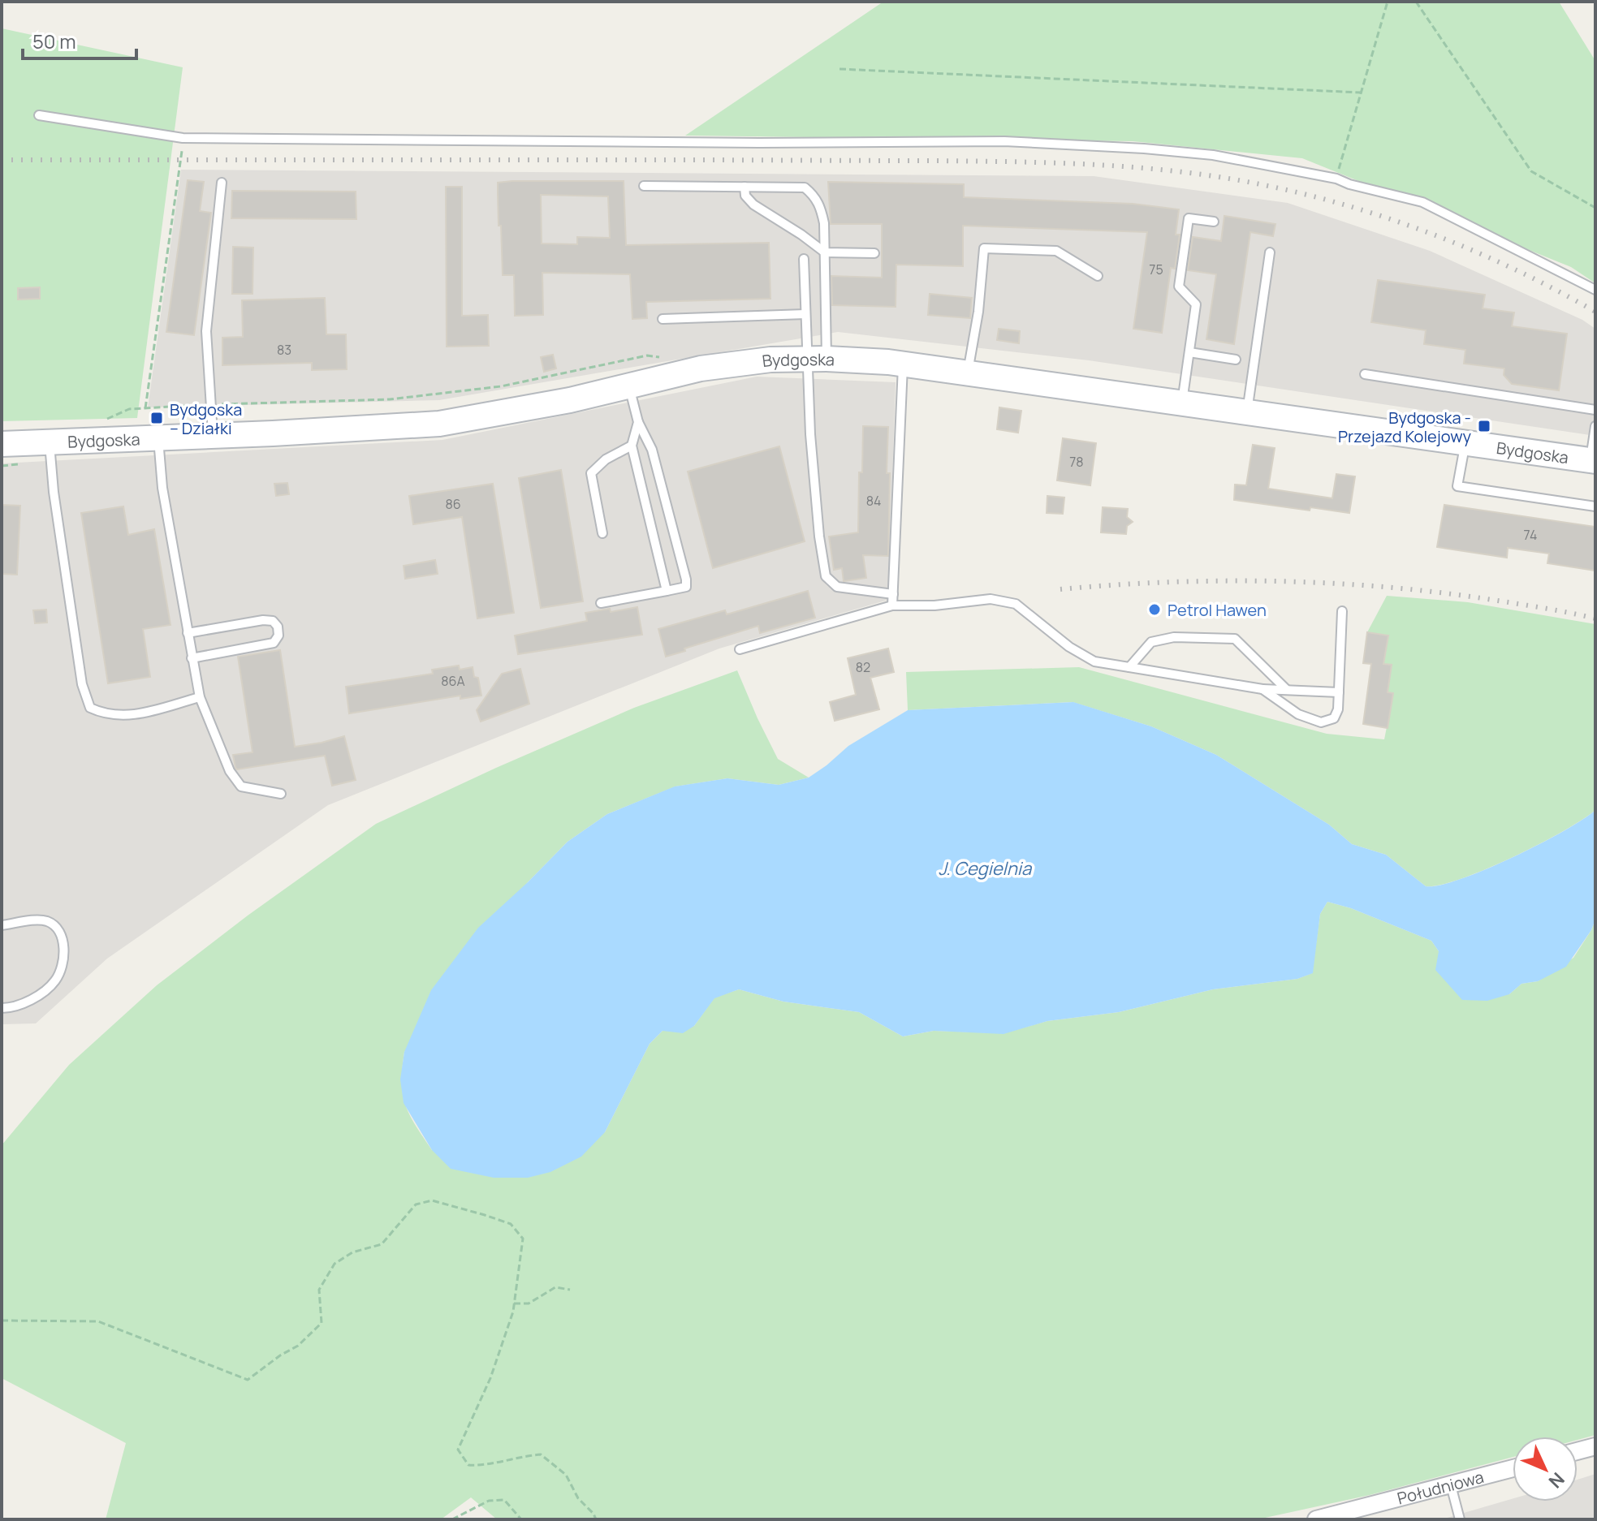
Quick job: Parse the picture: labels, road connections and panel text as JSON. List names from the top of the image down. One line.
{"streets":{"street":["Bydgoska","Południowa"]},"water":["J. Cegielnia"],"places":{"transit":["Bydgoska – Działki","Bydgoska - Przejazd Kolejowy"],"other":["Petrol Hawen"]},"house_numbers":["75","83","78","84","86","74","82","86A"],"scale_bar":"50 m","north":"bottom right"}
